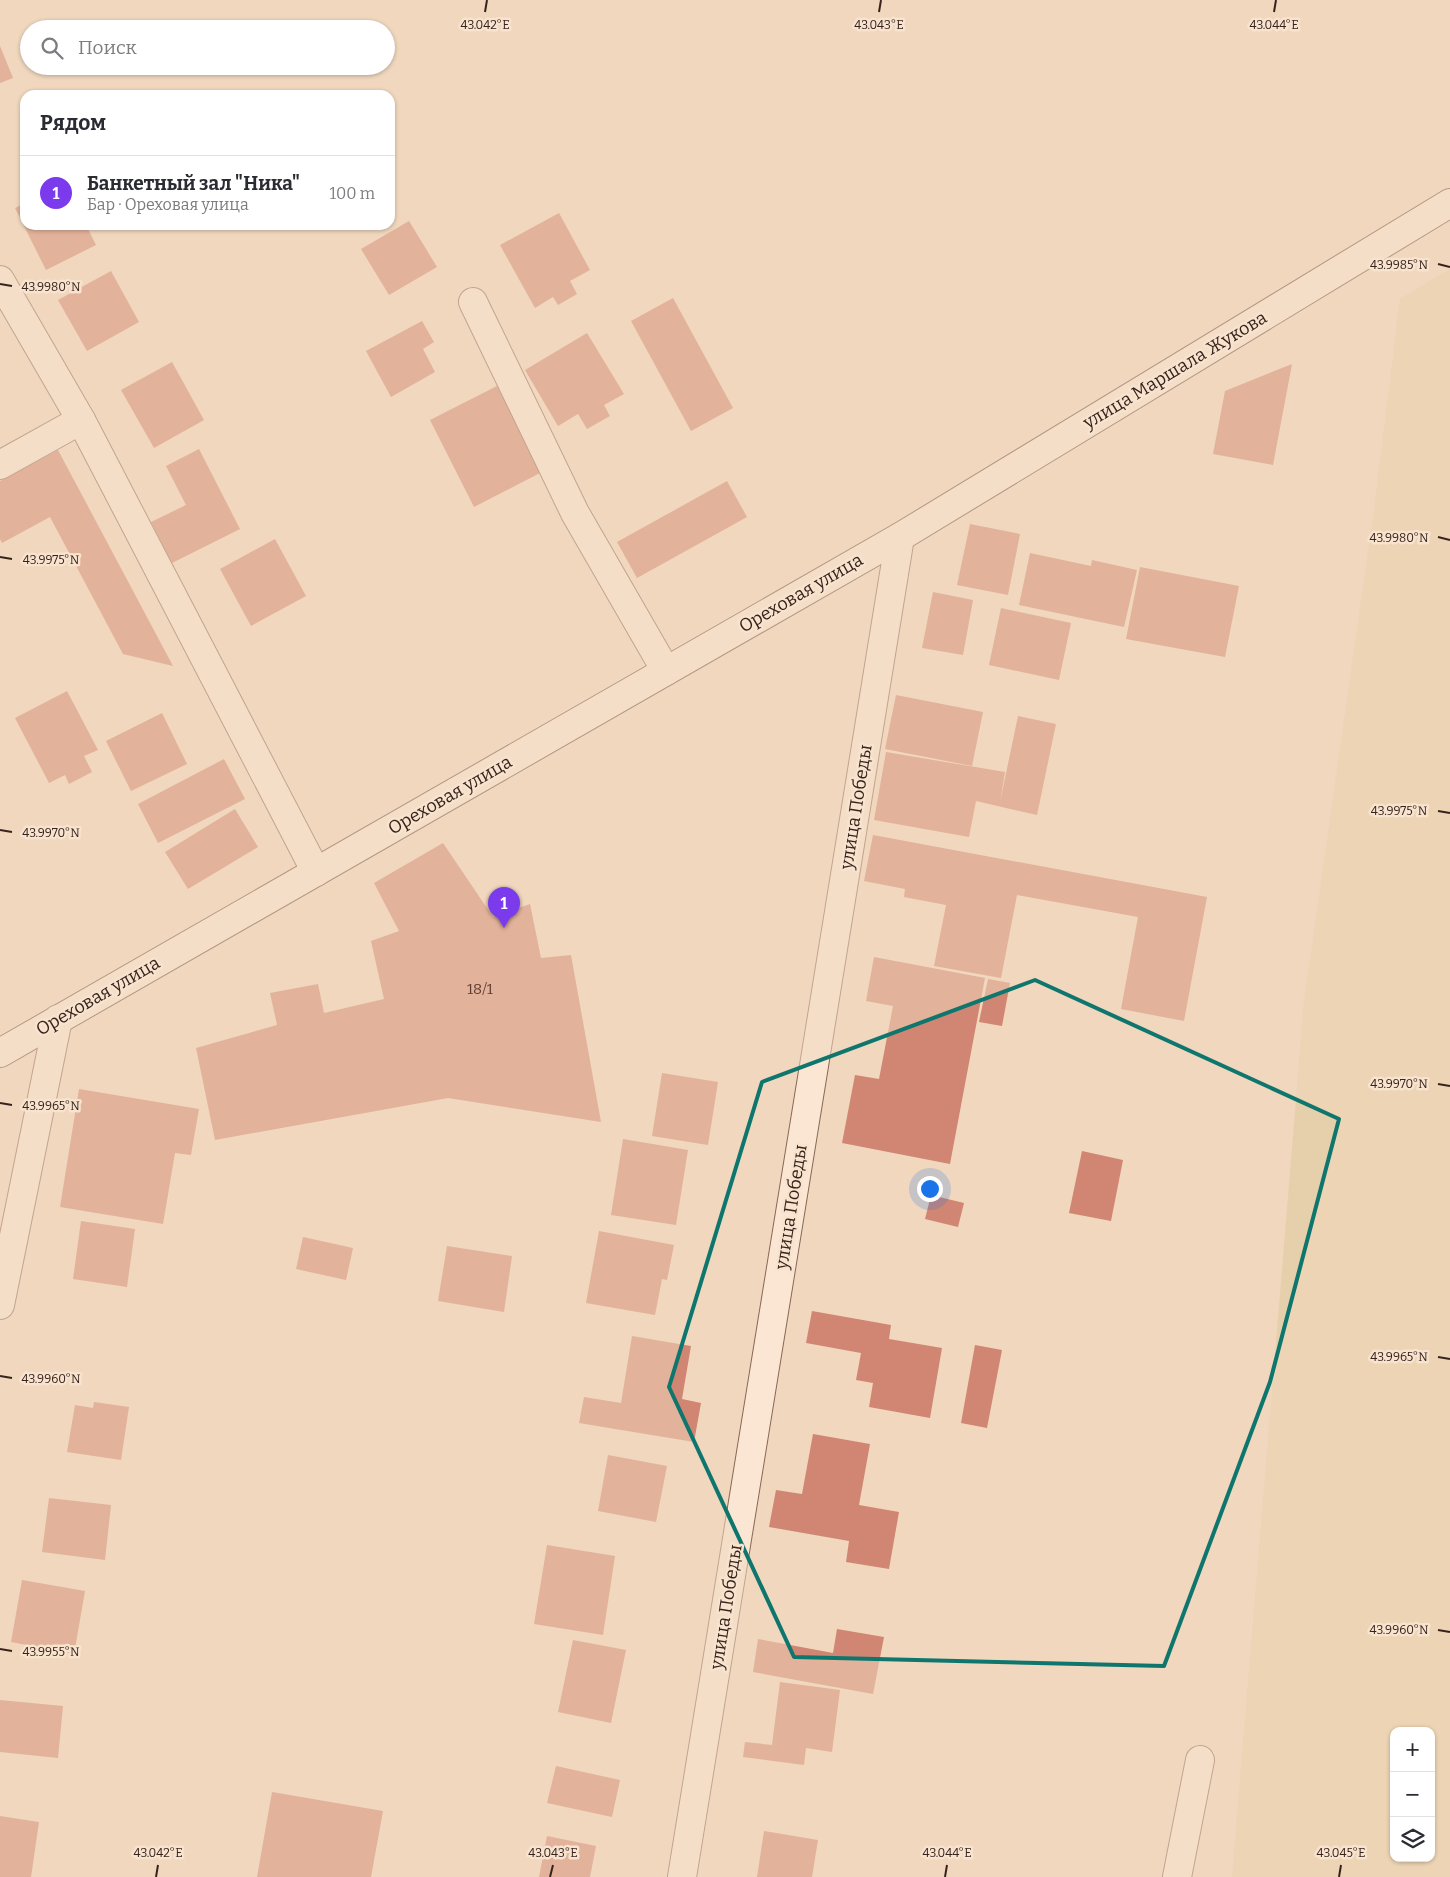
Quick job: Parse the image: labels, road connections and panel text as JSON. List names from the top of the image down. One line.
{"streets":{"street":["улица Маршала Жукова","Ореховая улица","улица Победы"]},"crossings":[["улица Маршала Жукова","Ореховая улица"],["улица Маршала Жукова","улица Победы"],["Ореховая улица","улица Победы"]],"house_numbers":["18/1"],"page":{"search":"Поиск","heading":"Рядом","list":[{"mark":"1","name":"Банкетный зал \"Ника\"","note":"Бар · Ореховая улица","value":"100 m"}],"pins":"1","map_buttons":["+","−"]},"coordinates":["43.042°E","43.043°E","43.044°E","43.9985°N","43.9980°N","43.9975°N","43.9970°N","43.9965°N","43.9960°N","43.9955°N","43.045°E"]}
